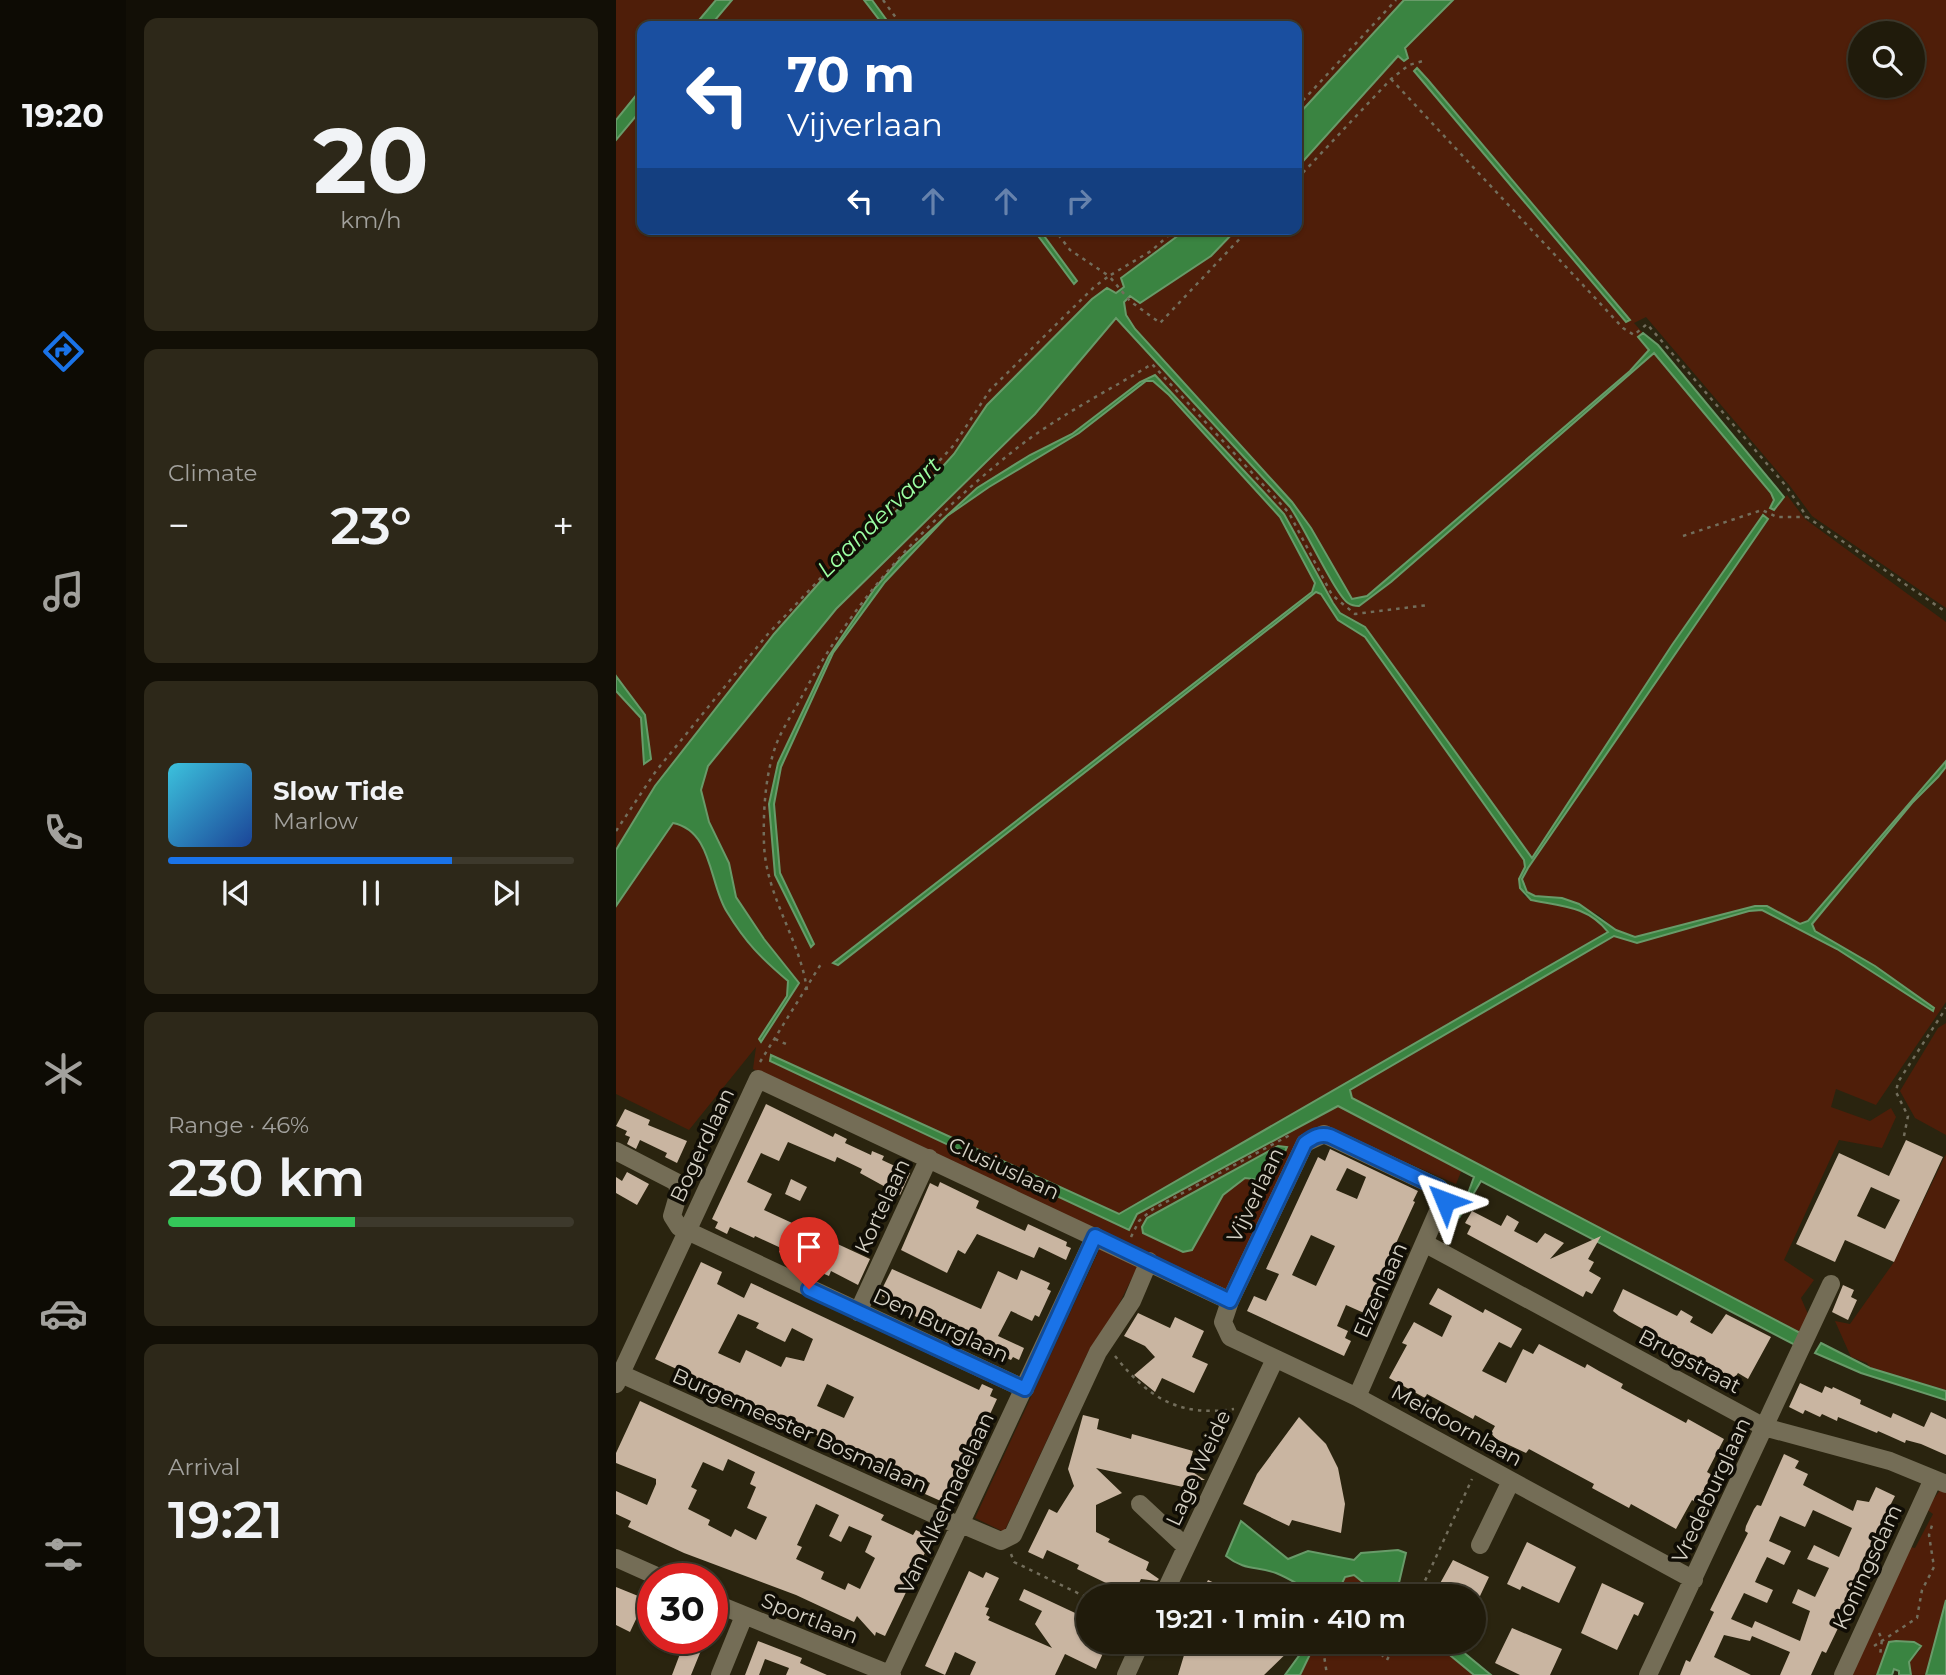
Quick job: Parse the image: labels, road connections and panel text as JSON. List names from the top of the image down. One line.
{"streets":{"street":["Bogerdlaan","Clusiuslaan","Vijverlaan","Kortelaan","Elzenlaan","Den Burglaan","Brugstraat","Meidoornlaan","Burgemeester Bosmalaan","Lage Weide","Vredeburglaan","Van Alkemadelaan","Koningsdam","Sportlaan"]},"crossings":[["Bogerdlaan","Clusiuslaan"],["Bogerdlaan","Den Burglaan"],["Bogerdlaan","Burgemeester Bosmalaan"],["Clusiuslaan","Vijverlaan"],["Clusiuslaan","Kortelaan"],["Clusiuslaan","Meidoornlaan"],["Clusiuslaan","Van Alkemadelaan"],["Vijverlaan","Elzenlaan"],["Vijverlaan","Meidoornlaan"],["Kortelaan","Den Burglaan"],["Elzenlaan","Brugstraat"],["Elzenlaan","Meidoornlaan"],["Den Burglaan","Van Alkemadelaan"],["Brugstraat","Vredeburglaan"],["Brugstraat","Koningsdam"],["Meidoornlaan","Lage Weide"],["Meidoornlaan","Vredeburglaan"],["Burgemeester Bosmalaan","Van Alkemadelaan"],["Van Alkemadelaan","Sportlaan"]],"water":["Laandervaart"],"page":{"tabs":"19:20","tile":[["20","km/h"],"Climate",["Range · 46%","230 km"],["Arrival","19:21"]],"turn":["70 m","Vijverlaan"],"heat":["−","23°","+"],"song":["Slow Tide","Marlow"],"limit":"30","trip":"19:21 · 1 min · 410 m"}}
